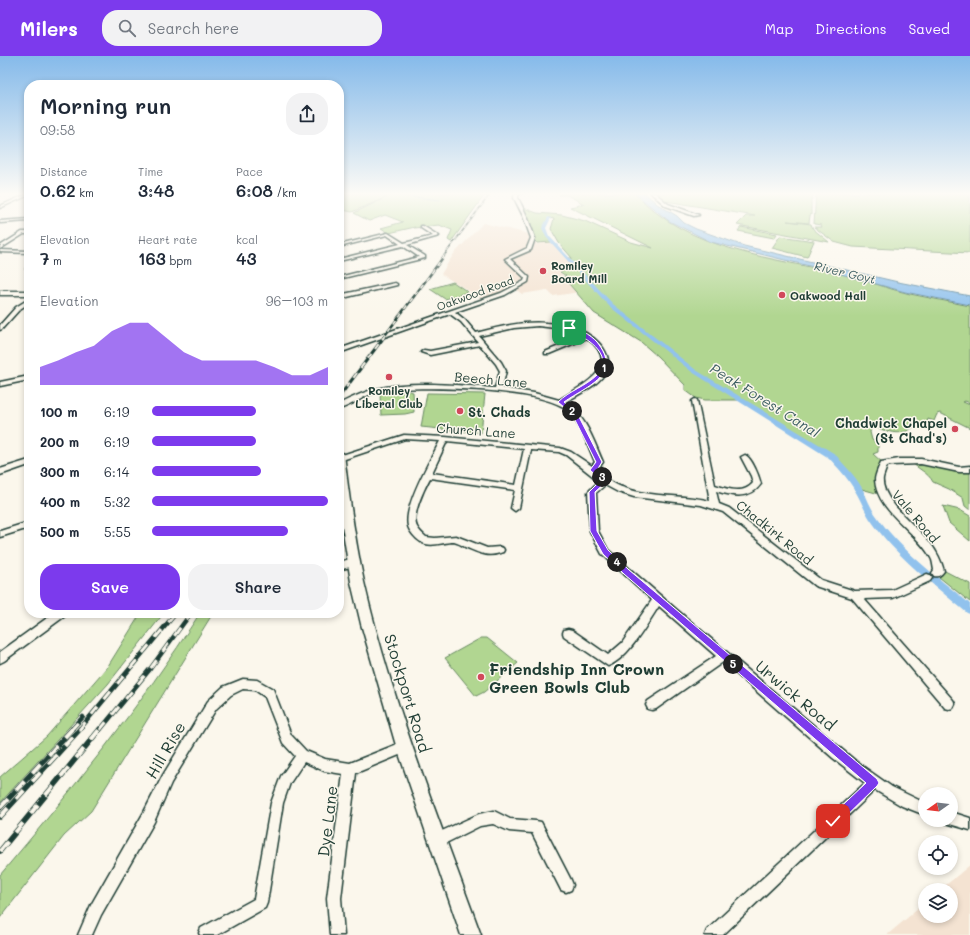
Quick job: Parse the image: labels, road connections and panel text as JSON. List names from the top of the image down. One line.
{"streets":{"main road":["Stockport Road"],"street":["Oakwood Road","Beech Lane","Church Lane","Vale Road","Chadkirk Road","Urwick Road","Hill Rise","Dye Lane"]},"crossings":[["Beech Lane","Church Lane"],["Church Lane","Chadkirk Road"],["Church Lane","Urwick Road"],["Chadkirk Road","Urwick Road"],["Hill Rise","Dye Lane"]],"water":["River Goyt","Peak Forest Canal"],"places":["Romiley Board Mill","Oakwood Hall","Romiley Liberal Club","St. Chads","Chadwick Chapel (St Chad's)","Friendship Inn Crown Green Bowls Club"],"north":"left","page":{"header":"Milers","search":"Search here","nav":["Map","Directions","Saved"],"heading":["Morning run","09:58"],"stats":[["Distance","0.62 km"],["Time","3:48"],["Pace","6:08 /km"],["Elevation","7 m"],["Heart rate","163 bpm"],["kcal","43"]],"chart":["Elevation","96–103 m"],"pins":["1","2","3","4","5"],"list":[{"name":"100 m","note":"6:19"},{"name":"200 m","note":"6:19"},{"name":"300 m","note":"6:14"},{"name":"400 m","note":"5:32"},{"name":"500 m","note":"5:55"}],"buttons":["Save","Share"]}}
